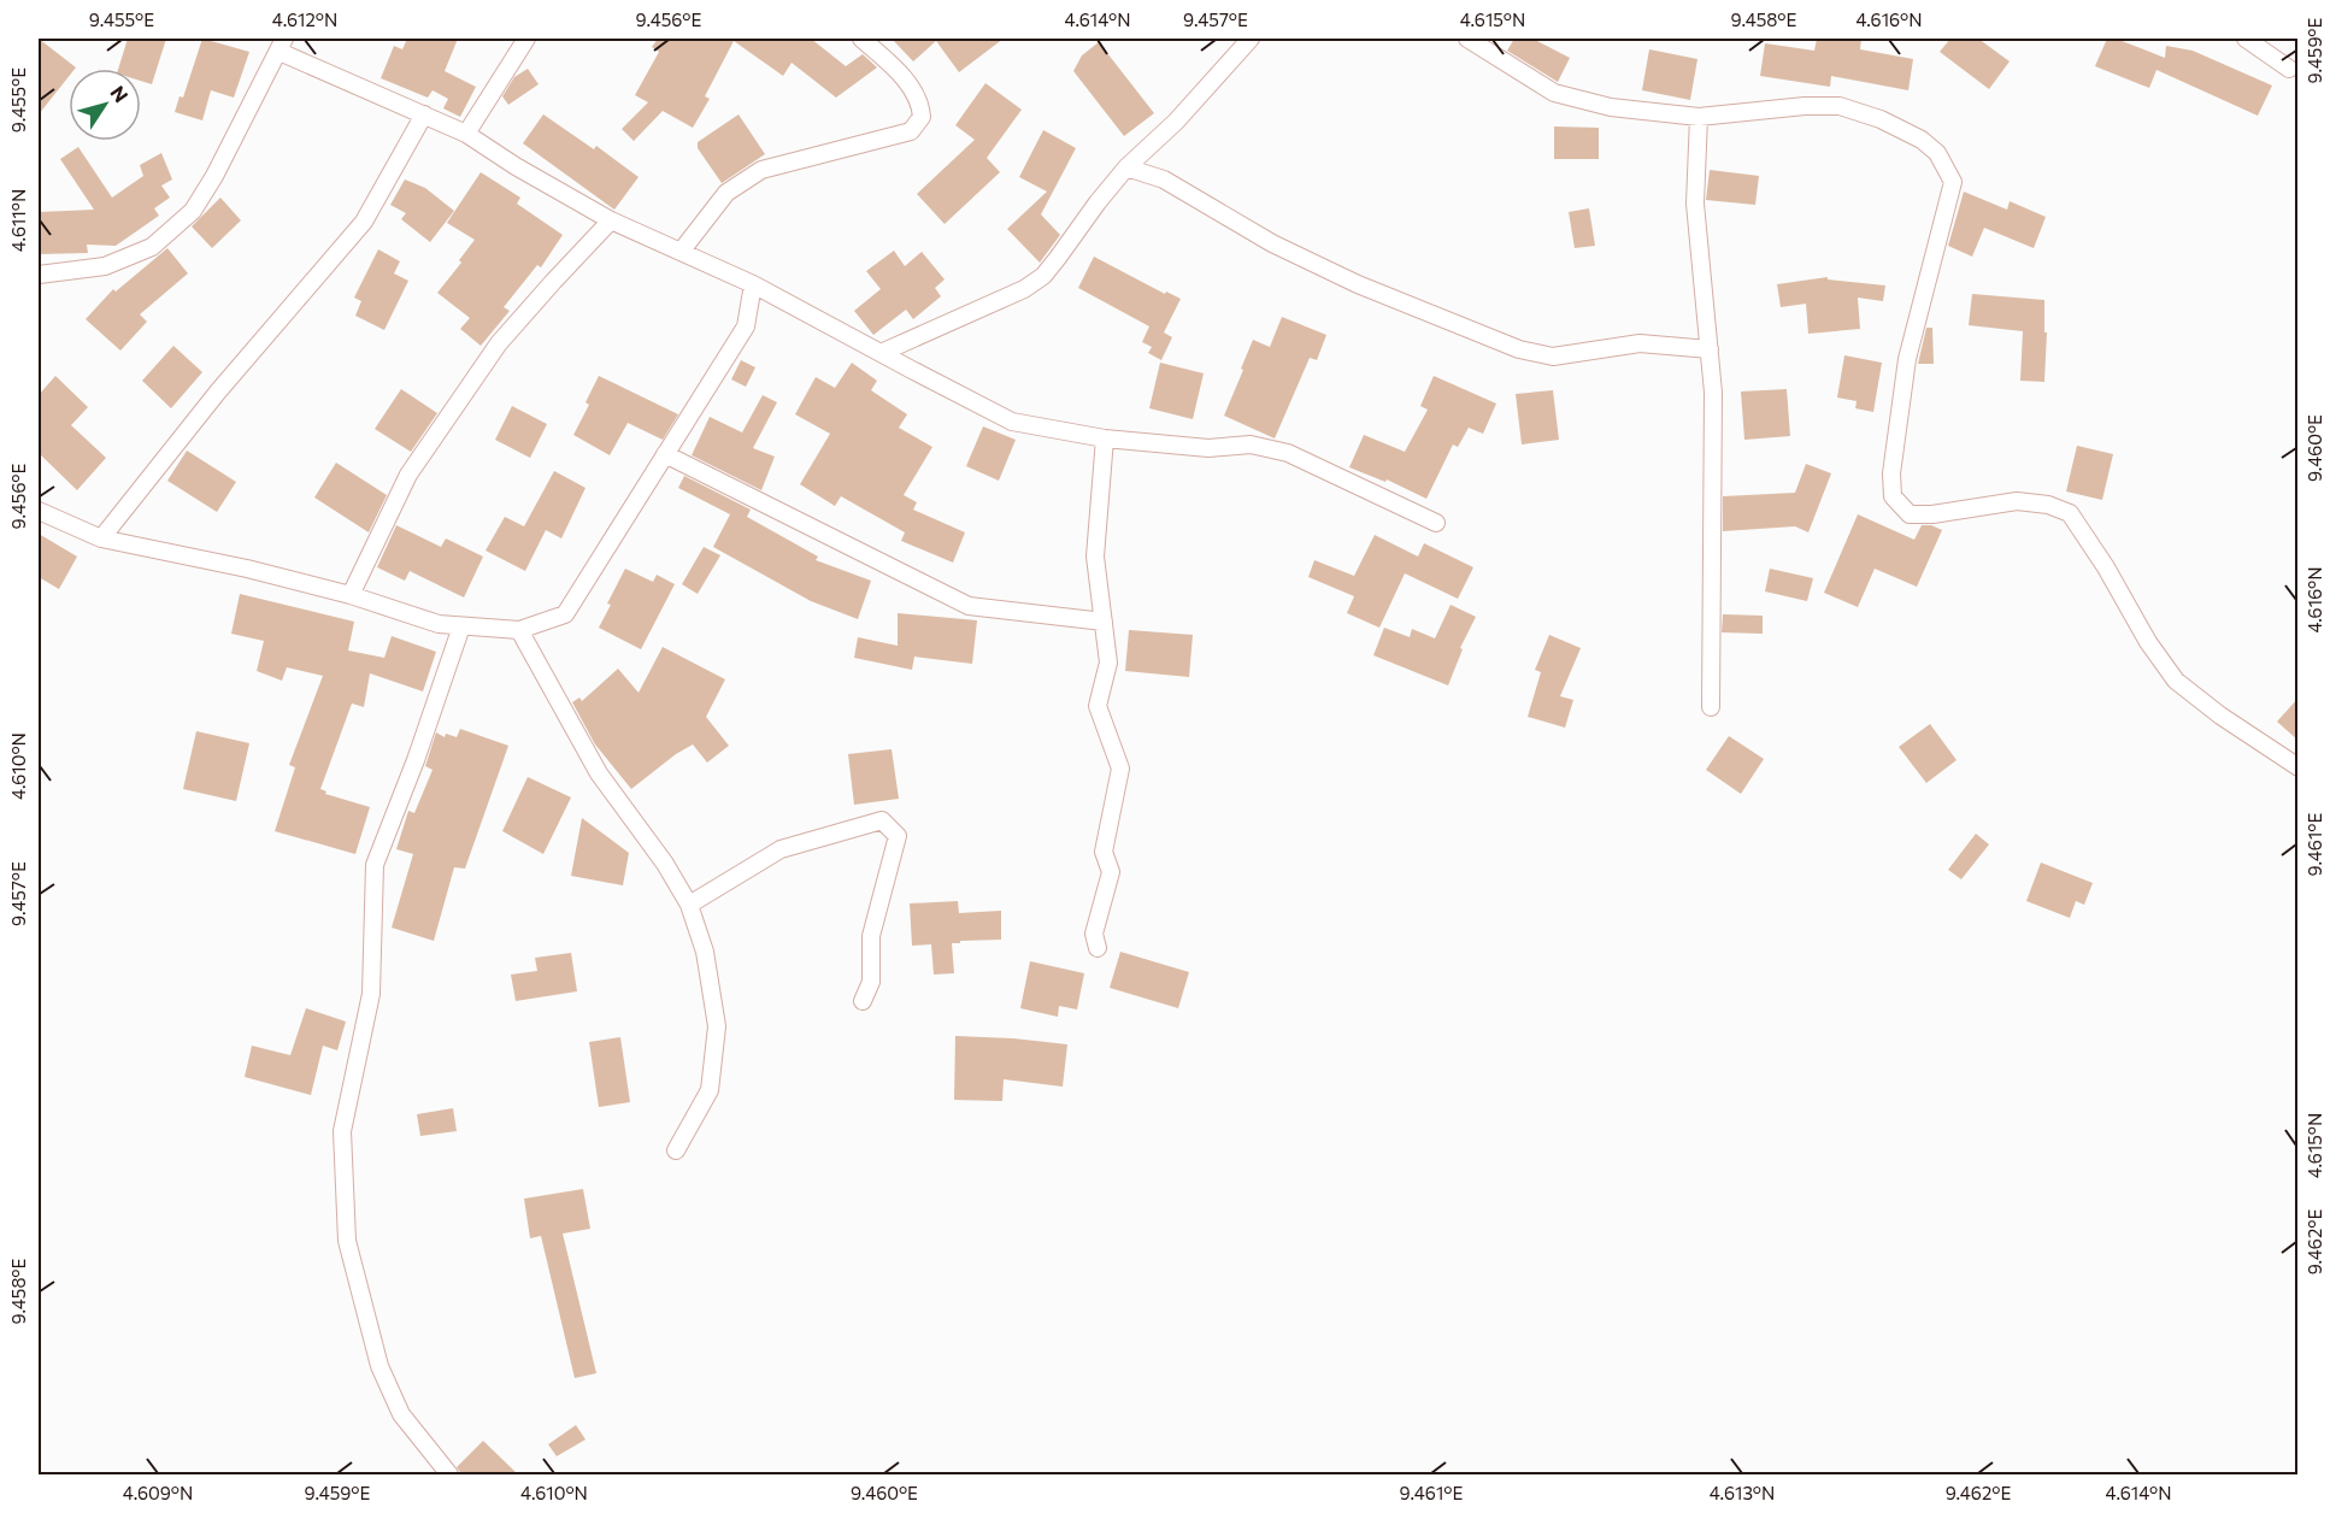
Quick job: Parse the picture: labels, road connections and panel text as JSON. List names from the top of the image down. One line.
{"north":"top right","coordinates":["9.455°E","4.612°N","9.456°E","4.614°N","9.457°E","4.615°N","9.458°E","4.616°N","9.459°E","4.611°N","9.460°E","4.610°N","9.461°E","9.462°E","4.609°N","4.613°N"]}
